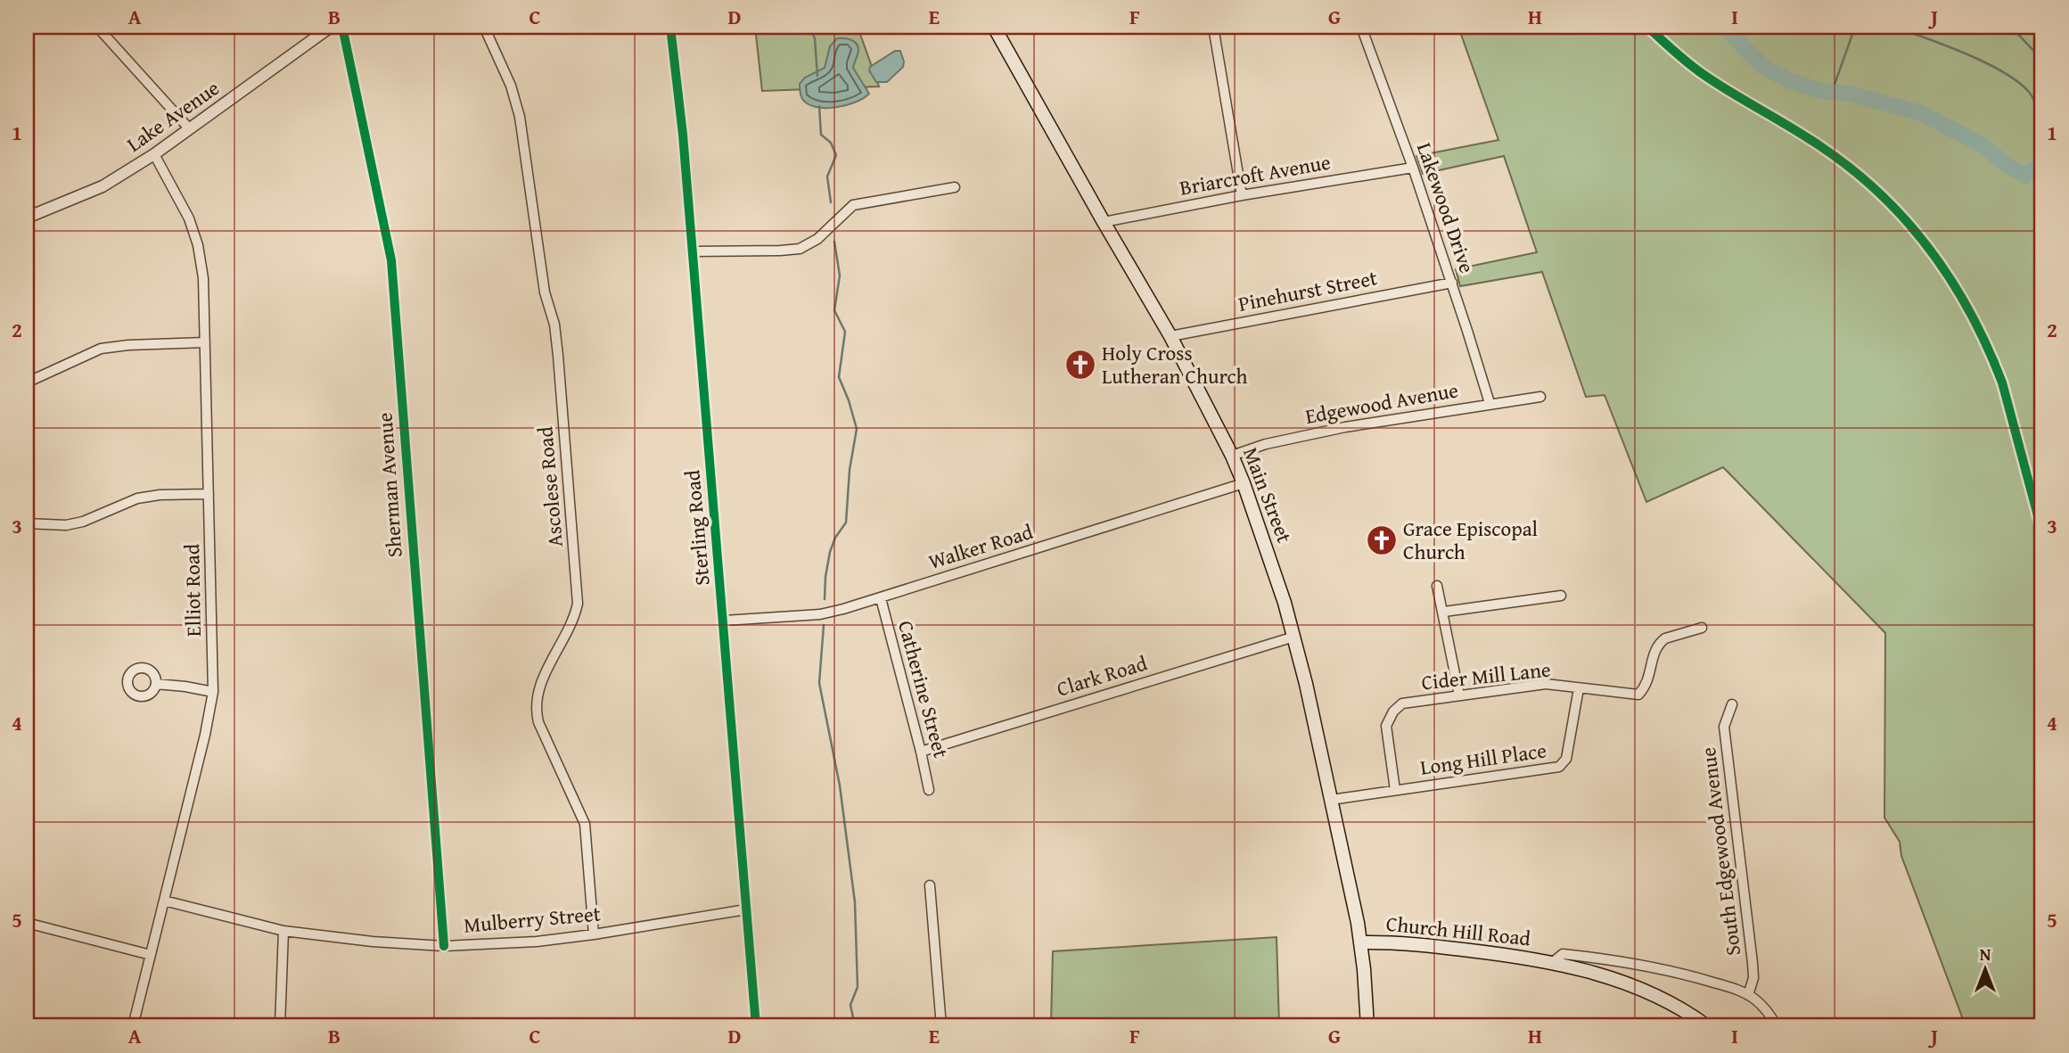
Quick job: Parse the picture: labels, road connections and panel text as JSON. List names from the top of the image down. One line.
{"streets":{"main road":["Main Street","Church Hill Road"],"street":["Lake Avenue","Briarcroft Avenue","Lakewood Drive","Pinehurst Street","Edgewood Avenue","Sherman Avenue","Ascolese Road","Sterling Road","Walker Road","Elliot Road","Clark Road","Cider Mill Lane","Catherine Street","Long Hill Place","South Edgewood Avenue","Mulberry Street"]},"crossings":[["Lake Avenue","Elliot Road"],["Briarcroft Avenue","Lakewood Drive"],["Briarcroft Avenue","Main Street"],["Lakewood Drive","Pinehurst Street"],["Lakewood Drive","Edgewood Avenue"],["Pinehurst Street","Main Street"],["Edgewood Avenue","Main Street"],["Sherman Avenue","Mulberry Street"],["Ascolese Road","Mulberry Street"],["Main Street","Walker Road"],["Main Street","Clark Road"],["Main Street","Long Hill Place"],["Main Street","Church Hill Road"],["Sterling Road","Walker Road"],["Sterling Road","Mulberry Street"],["Walker Road","Catherine Street"],["Elliot Road","Mulberry Street"],["Clark Road","Catherine Street"],["Cider Mill Lane","Long Hill Place"],["South Edgewood Avenue","Church Hill Road"]],"places":{"church":["Holy Cross Lutheran Church","Grace Episcopal Church"]},"north":"top","grid":{"columns":["A","B","C","D","E","F","G","H","I","J"],"rows":["1","2","3","4","5"]}}
